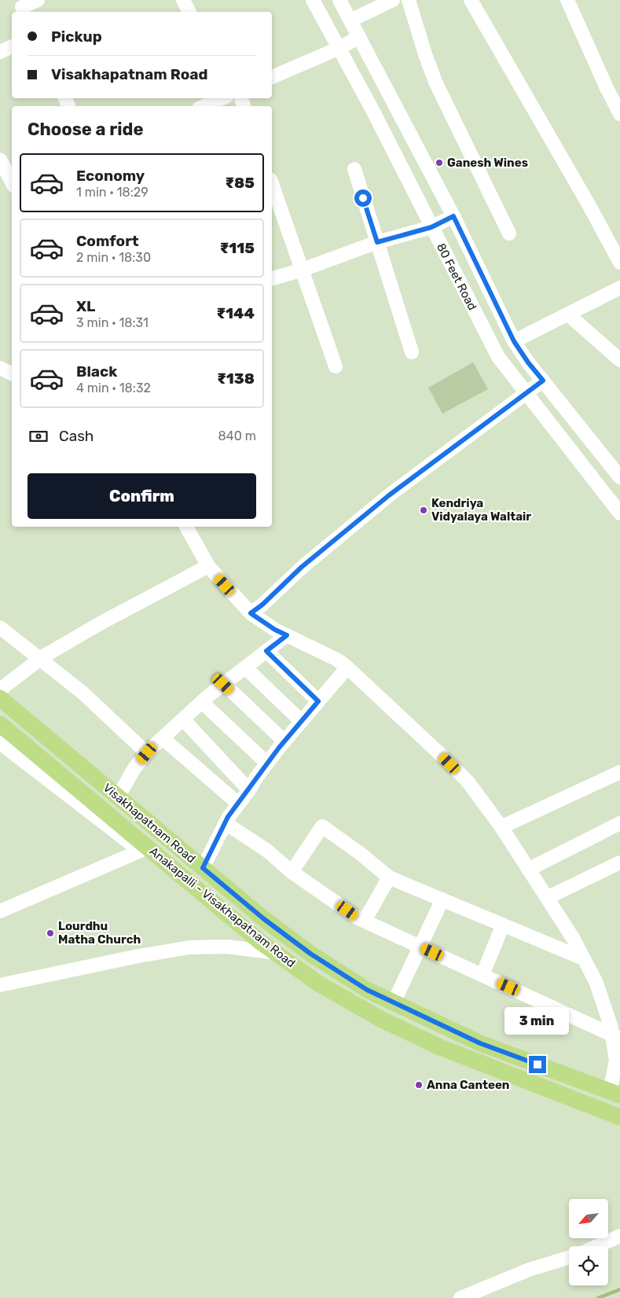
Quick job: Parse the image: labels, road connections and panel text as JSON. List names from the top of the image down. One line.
{"streets":{"main road":["Visakhapatnam Road","Anakapalli - Visakhapatnam Road"],"street":["80 Feet Road"]},"places":["Ganesh Wines","Kendriya Vidyalaya Waltair","Lourdhu Matha Church","Anna Canteen"],"north":"bottom left","page":{"banner":["Pickup","Visakhapatnam Road"],"heading":"Choose a ride","list":[{"name":"Economy","note":"1 min · 18:29","value":"₹85"},{"name":"Comfort","note":"2 min · 18:30","value":"₹115"},{"name":"XL","note":"3 min · 18:31","value":"₹144"},{"name":"Black","note":"4 min · 18:32","value":"₹138"}],"pay":["Cash","840 m"],"buttons":"Confirm","bubble":"3 min"}}
